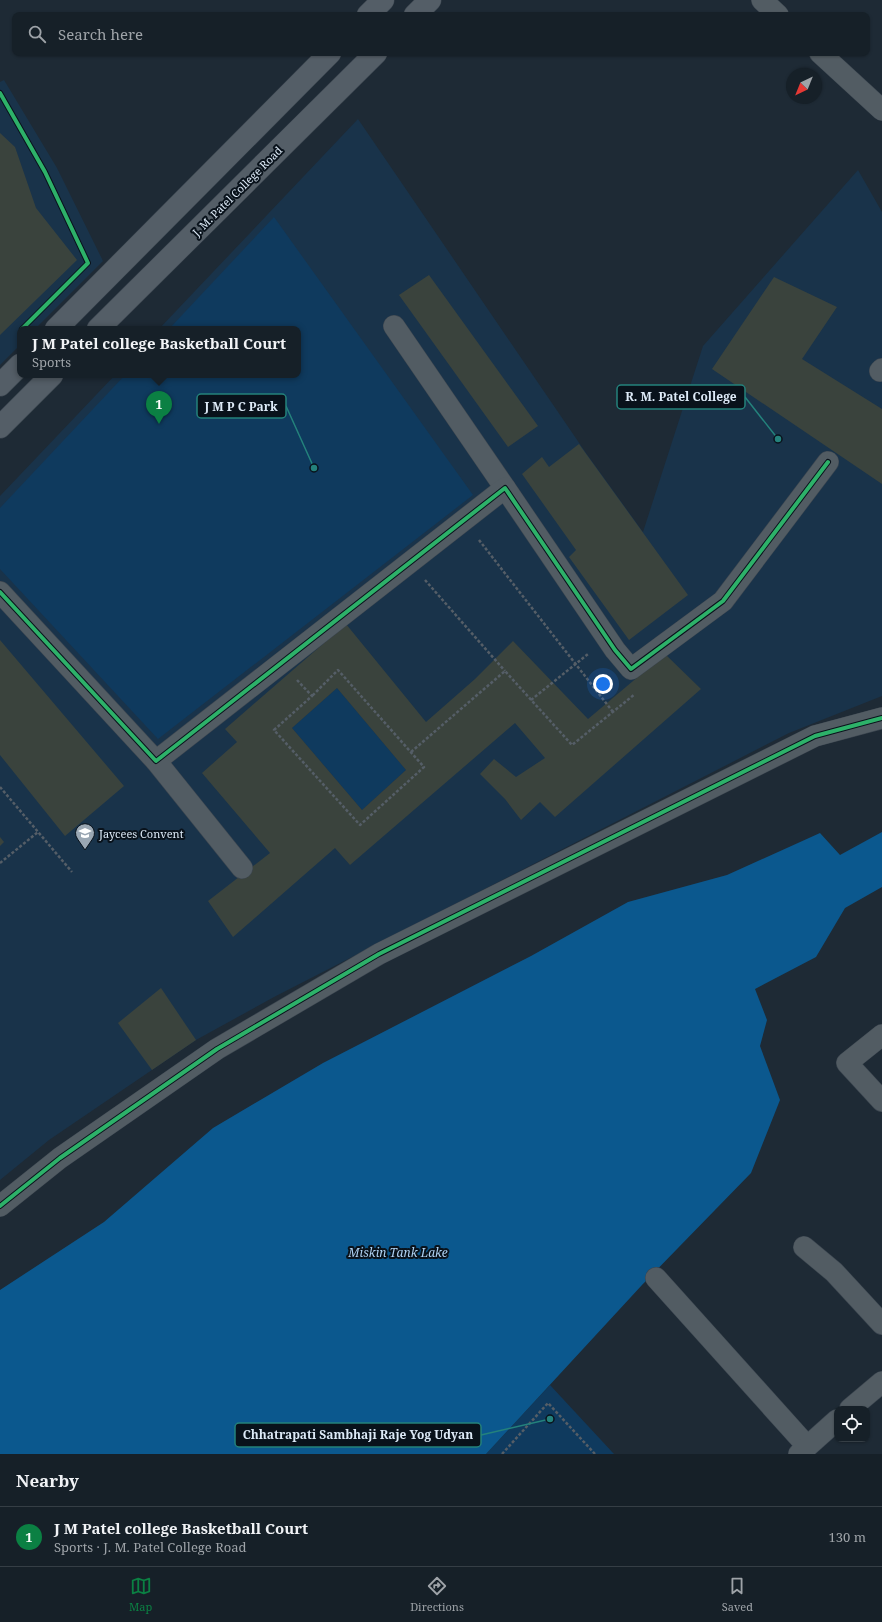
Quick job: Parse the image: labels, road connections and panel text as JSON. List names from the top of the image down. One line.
{"streets":{"main road":["J. M. Patel College Road"]},"water":["Miskin Tank Lake"],"places":{"other":["R. M. Patel College","J M P C Park","Chhatrapati Sambhaji Raje Yog Udyan"],"school or university":["Jaycees Convent"]},"north":"bottom left","page":{"search":"Search here","popup":["J M Patel college Basketball Court","Sports"],"pins":"1","heading":"Nearby","list":[{"mark":"1","name":"J M Patel college Basketball Court","note":"Sports · J. M. Patel College Road","value":"130 m"}],"nav":["Map","Directions","Saved"]}}
